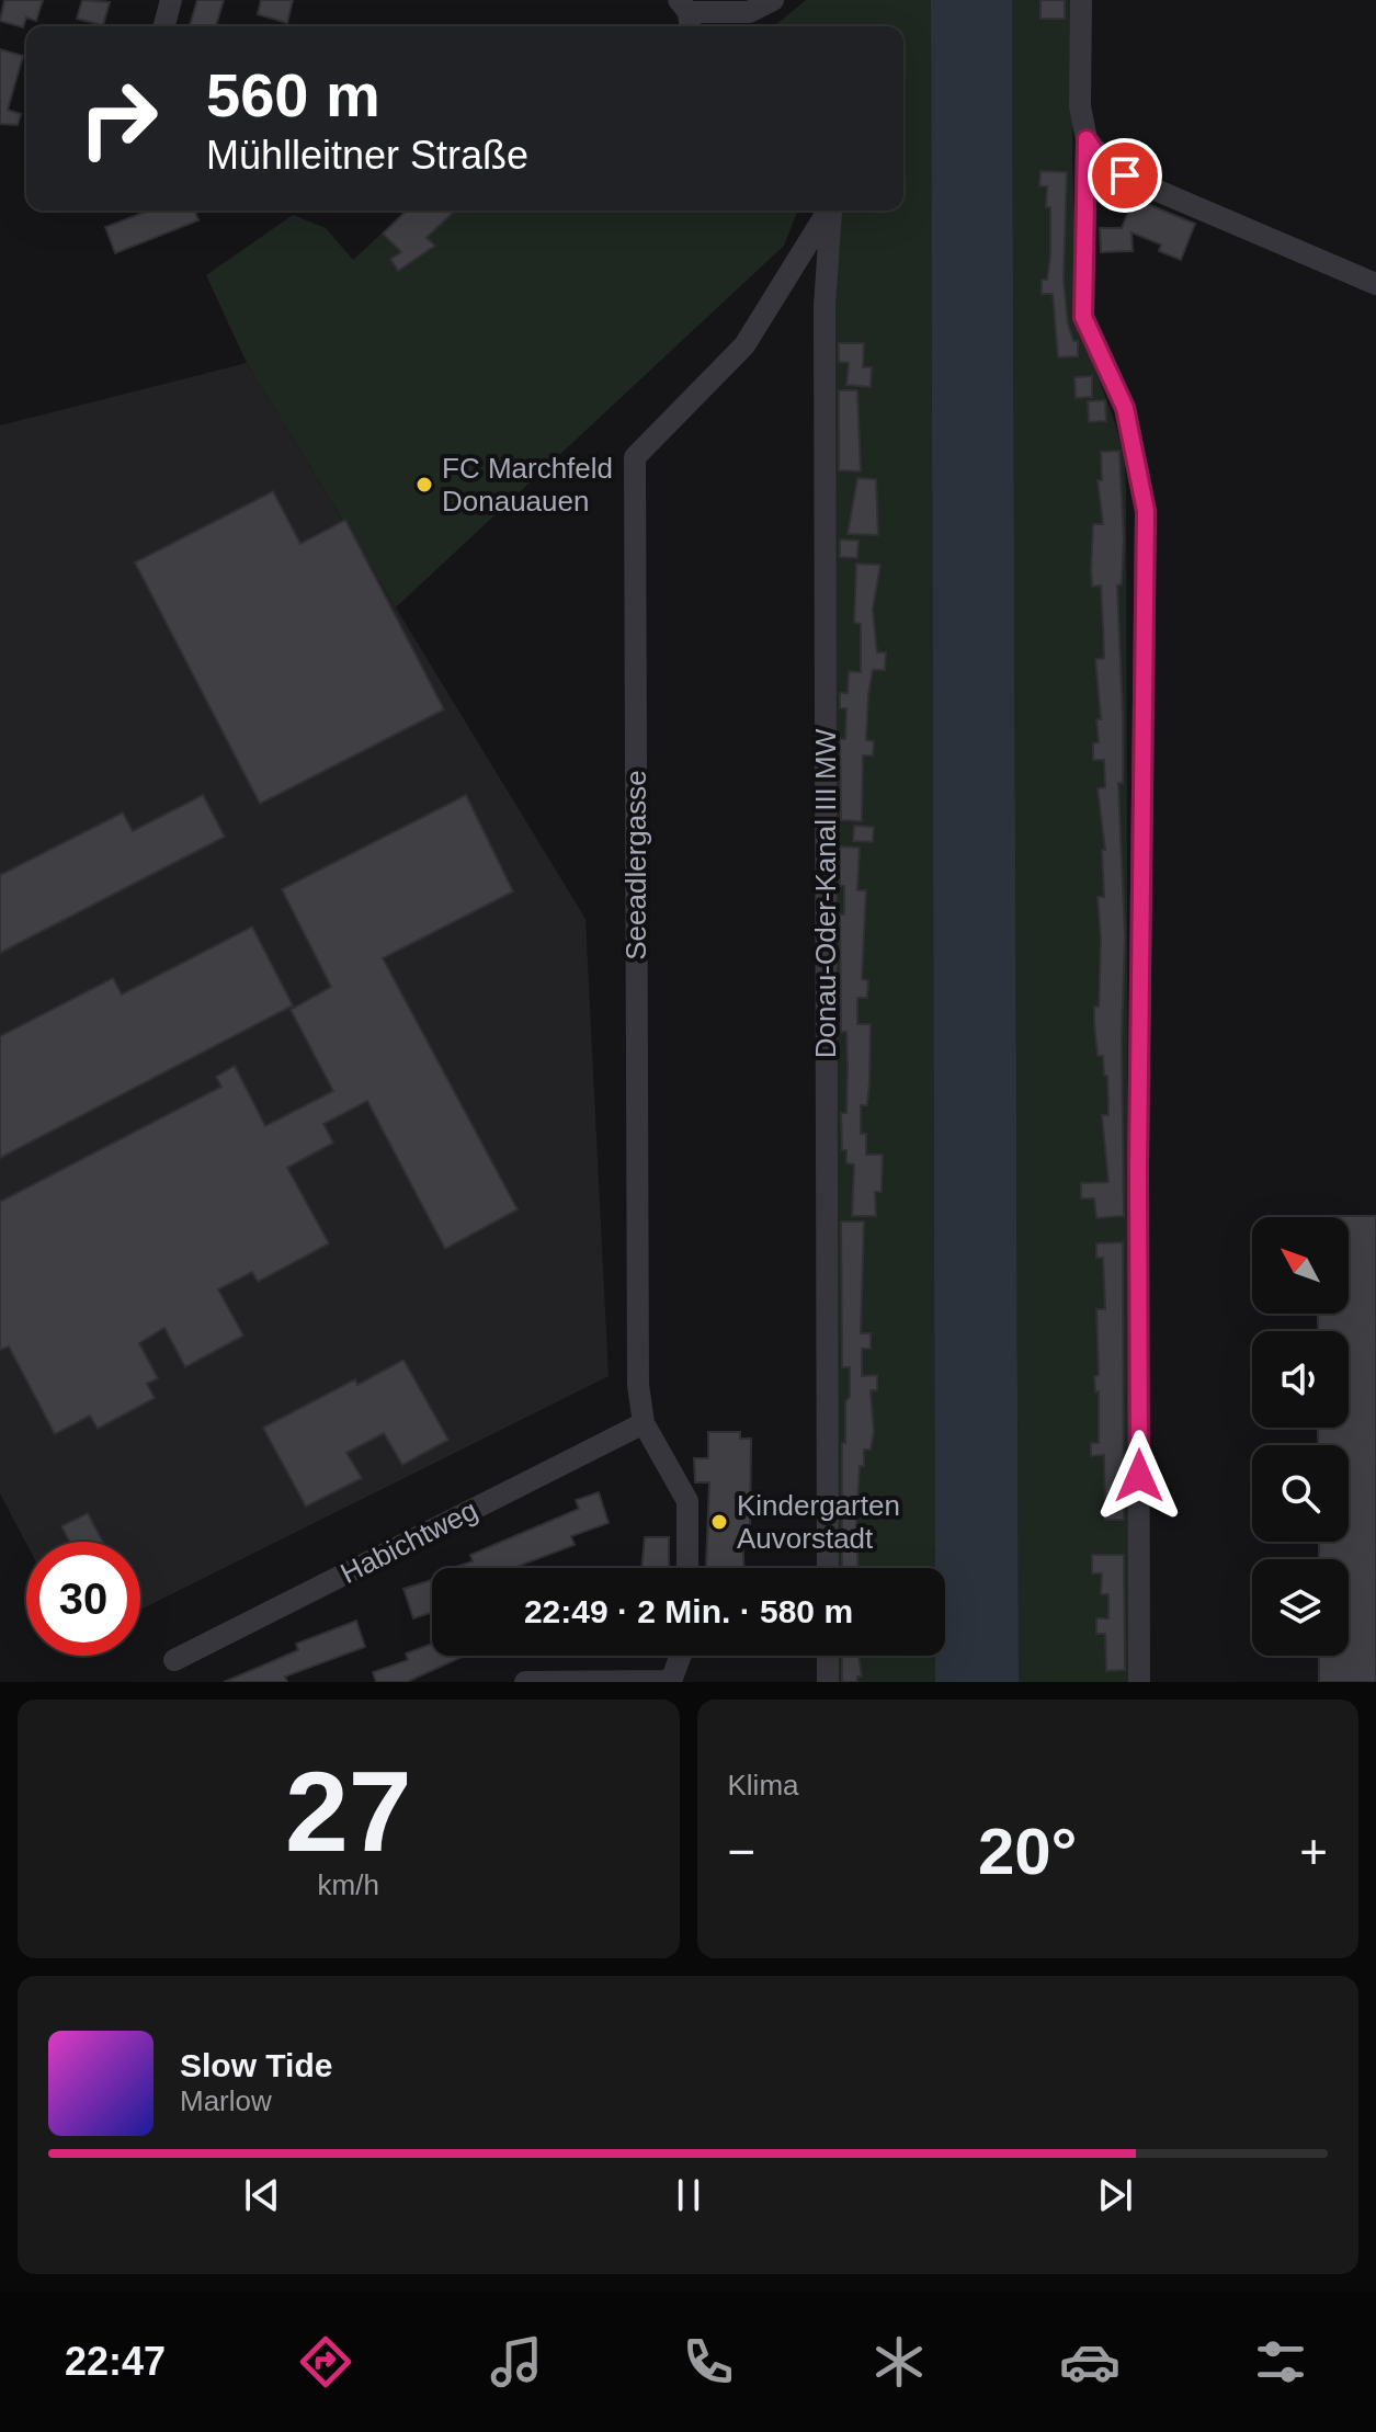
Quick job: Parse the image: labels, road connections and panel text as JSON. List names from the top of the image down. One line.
{"streets":{"street":["Seeadlergasse","Donau-Oder-Kanal III MW","Habichtweg"]},"crossings":[["Seeadlergasse","Habichtweg"]],"places":["FC Marchfeld Donauauen","Kindergarten Auvorstadt"],"north":"top left","page":{"turn":["560 m","Mühlleitner Straße"],"limit":"30","trip":"22:49 · 2 Min. · 580 m","tile":[["27","km/h"],"Klima"],"heat":["−","20°","+"],"song":["Slow Tide","Marlow"],"tabs":"22:47"}}
